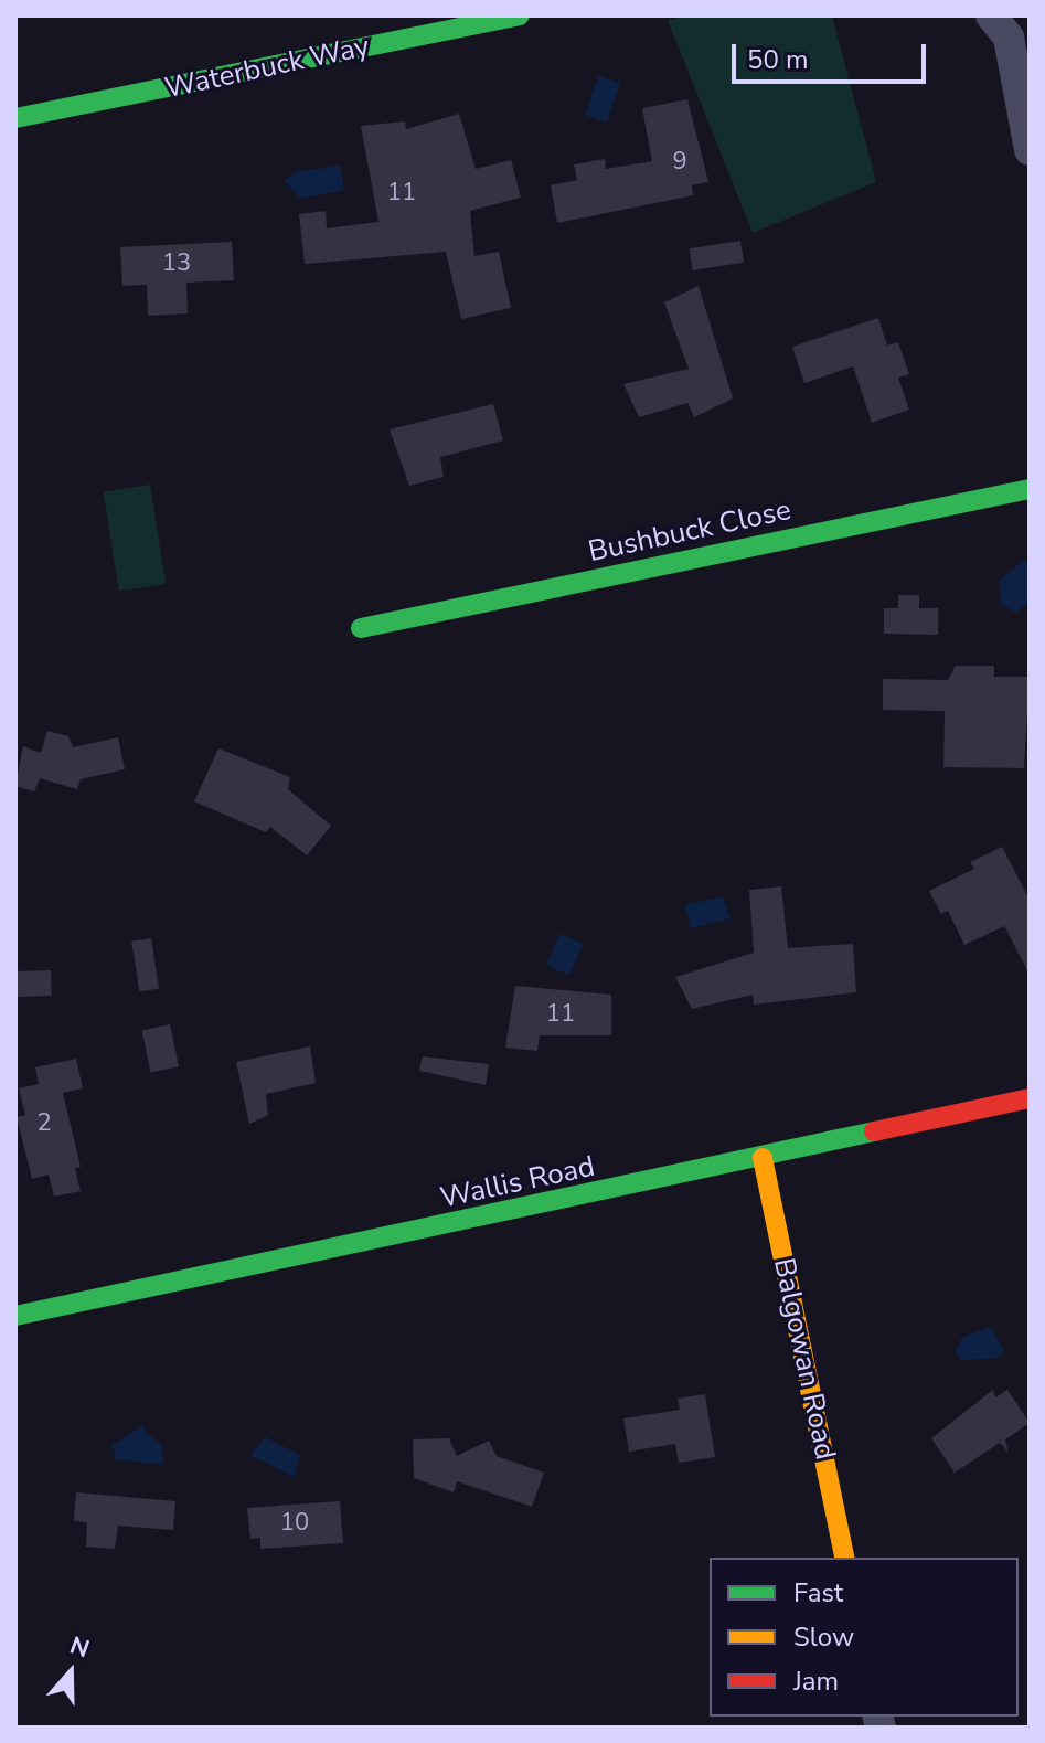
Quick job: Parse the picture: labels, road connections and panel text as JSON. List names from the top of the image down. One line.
{"streets":{"street":["Waterbuck Way","Bushbuck Close","Wallis Road","Balgowan Road"]},"crossings":[["Wallis Road","Balgowan Road"]],"house_numbers":["9","11","13","11","2","10"],"legend":["Fast","Slow","Jam"],"scale_bar":"50 m","north":"top"}
